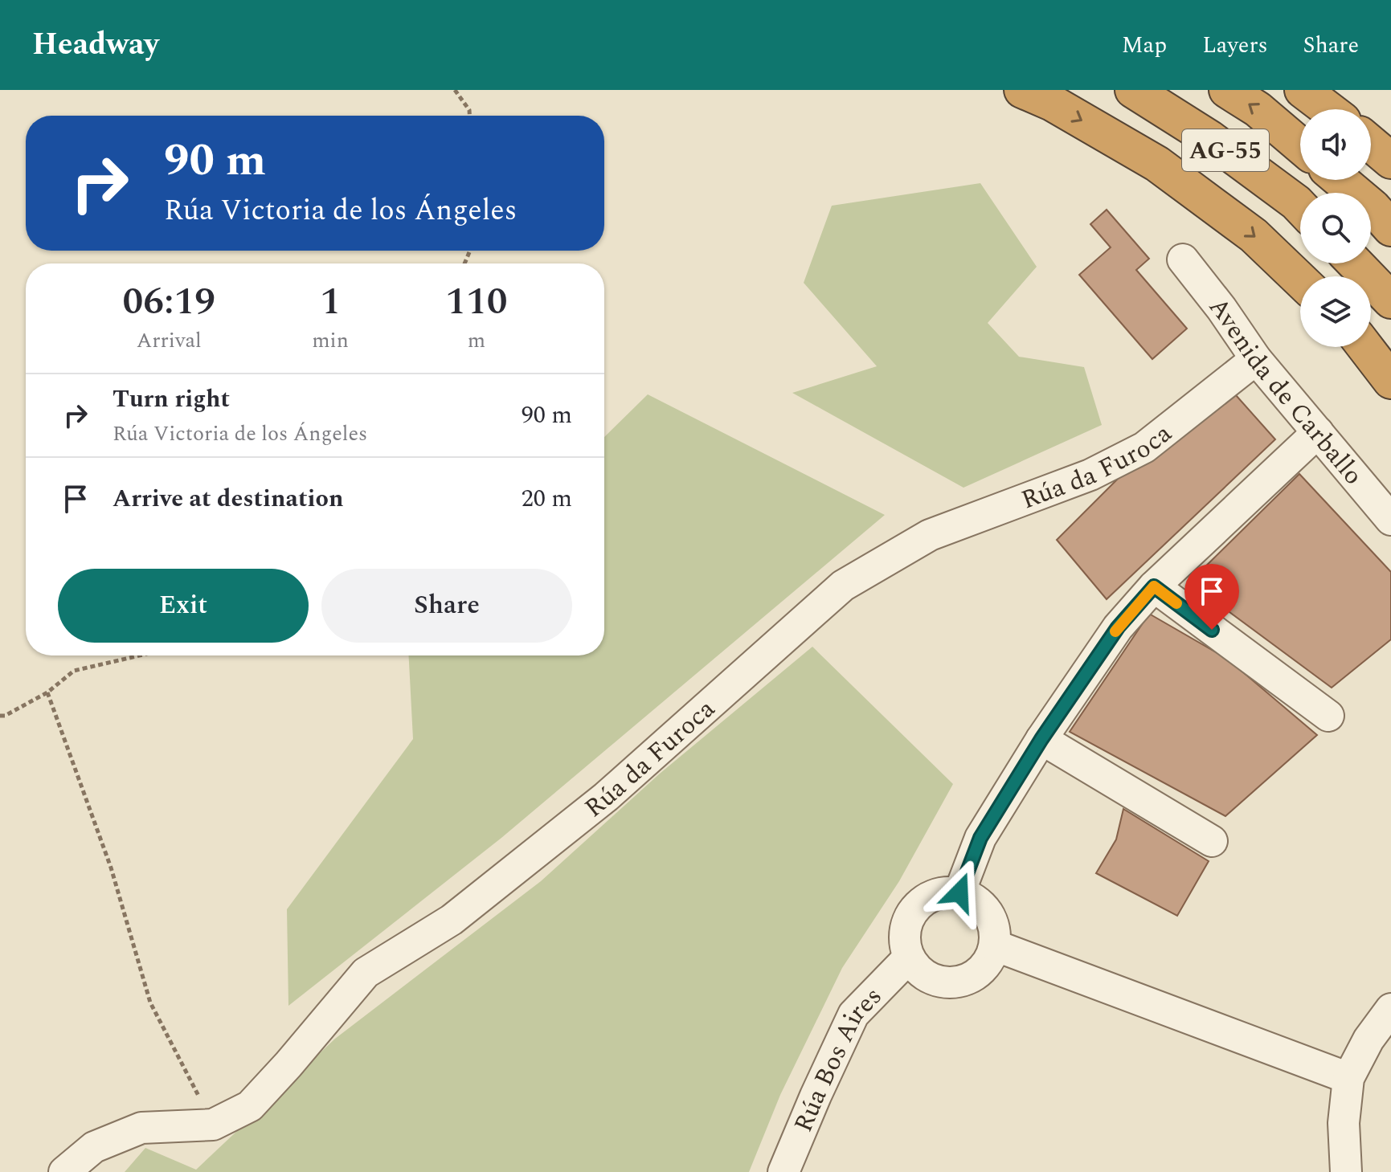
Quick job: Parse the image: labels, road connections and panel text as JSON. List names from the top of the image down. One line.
{"streets":{"highway":["AG-55"],"street":["Avenida de Carballo","Rúa da Furoca","Rúa Bos Aires"]},"crossings":[["Avenida de Carballo","Rúa da Furoca"]],"page":{"header":"Headway","nav":["Map","Layers","Share"],"turn":["90 m","Rúa Victoria de los Ángeles"],"eta":["06:19","Arrival","1","min","110","m"],"list":[{"name":"Turn right","note":"Rúa Victoria de los Ángeles","value":"90 m"},{"name":"Arrive at destination","value":"20 m"}],"buttons":["Exit","Share"]}}
